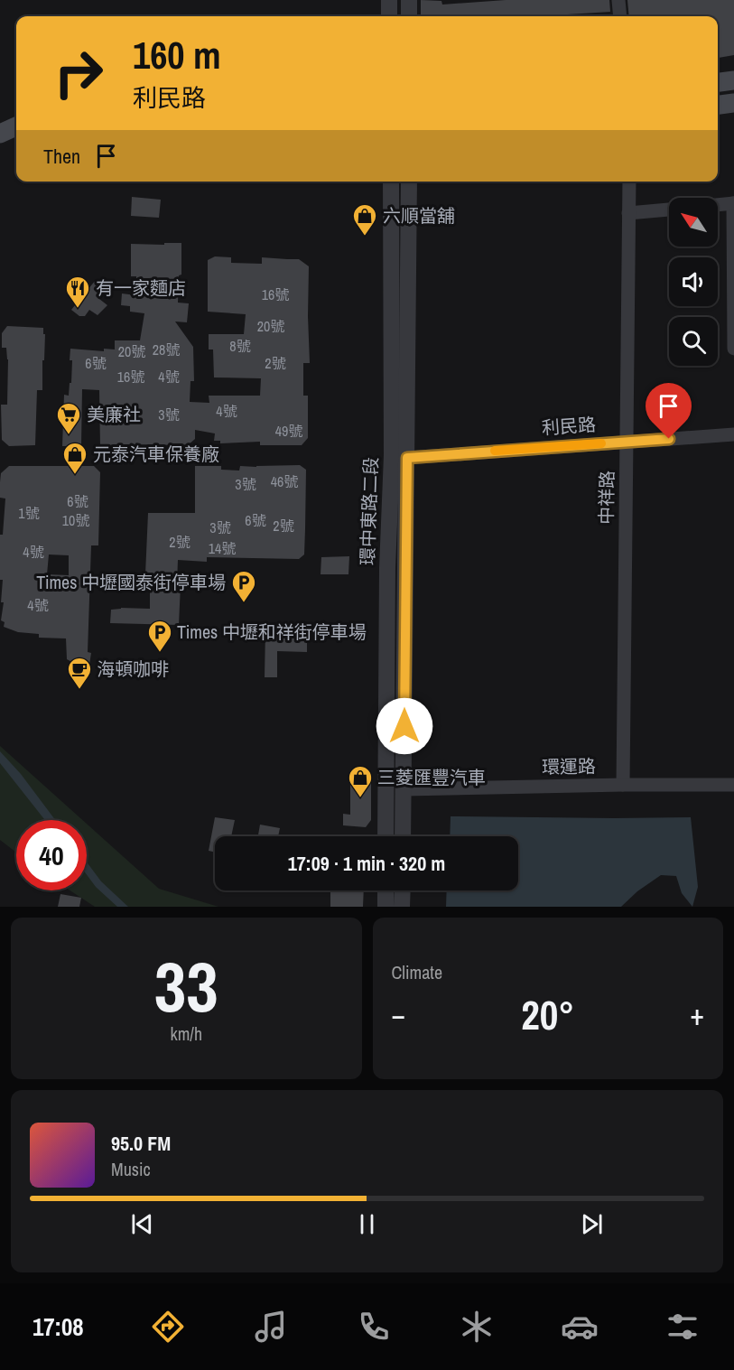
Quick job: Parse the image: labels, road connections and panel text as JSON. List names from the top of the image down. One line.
{"streets":{"street":["利民路","中祥路","環中東路二段","環運路"]},"crossings":[["利民路","中祥路"],["利民路","環中東路二段"],["中祥路","環運路"],["環中東路二段","環運路"]],"places":{"shop":["六順當舖","元泰汽車保養廠","三菱匯豐汽車"],"restaurant":["有一家麵店"],"supermarket":["美廉社"],"parking":["Times 中壢國泰街停車場","Times 中壢和祥街停車場"],"cafe":["海頓咖啡"]},"house_numbers":["16號","20號","8號","28號","20號","6號","2號","16號","4號","4號","3號","49號","46號","3號","6號","1號","10號","6號","2號","3號","2號","14號","4號","4號"],"north":"top left","page":{"turn":["160 m","利民路"],"then":"Then","limit":"40","trip":"17:09 · 1 min · 320 m","tile":[["33","km/h"],"Climate"],"heat":["−","20°","+"],"song":["95.0 FM","Music"],"tabs":"17:08"}}
